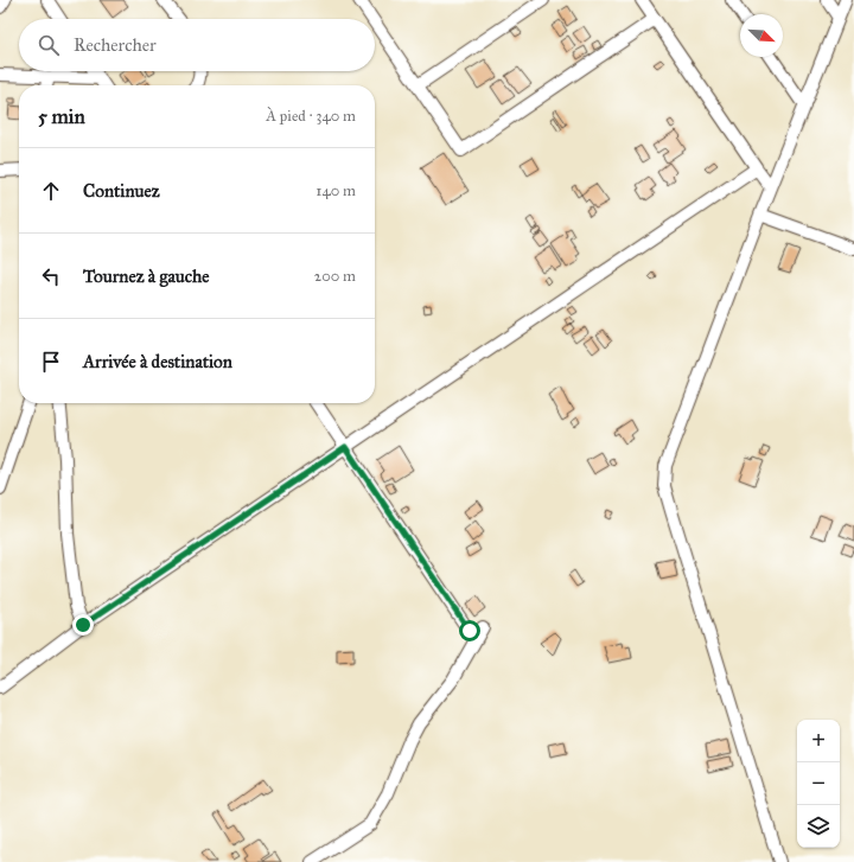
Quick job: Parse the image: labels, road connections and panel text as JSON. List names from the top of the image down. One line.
{"north":"bottom right","page":{"search":"Rechercher","heading":["5 min","À pied · 340 m"],"list":[["Continuez","140 m"],["Tournez à gauche","200 m"],"Arrivée à destination"],"map_buttons":["+","−"]}}
